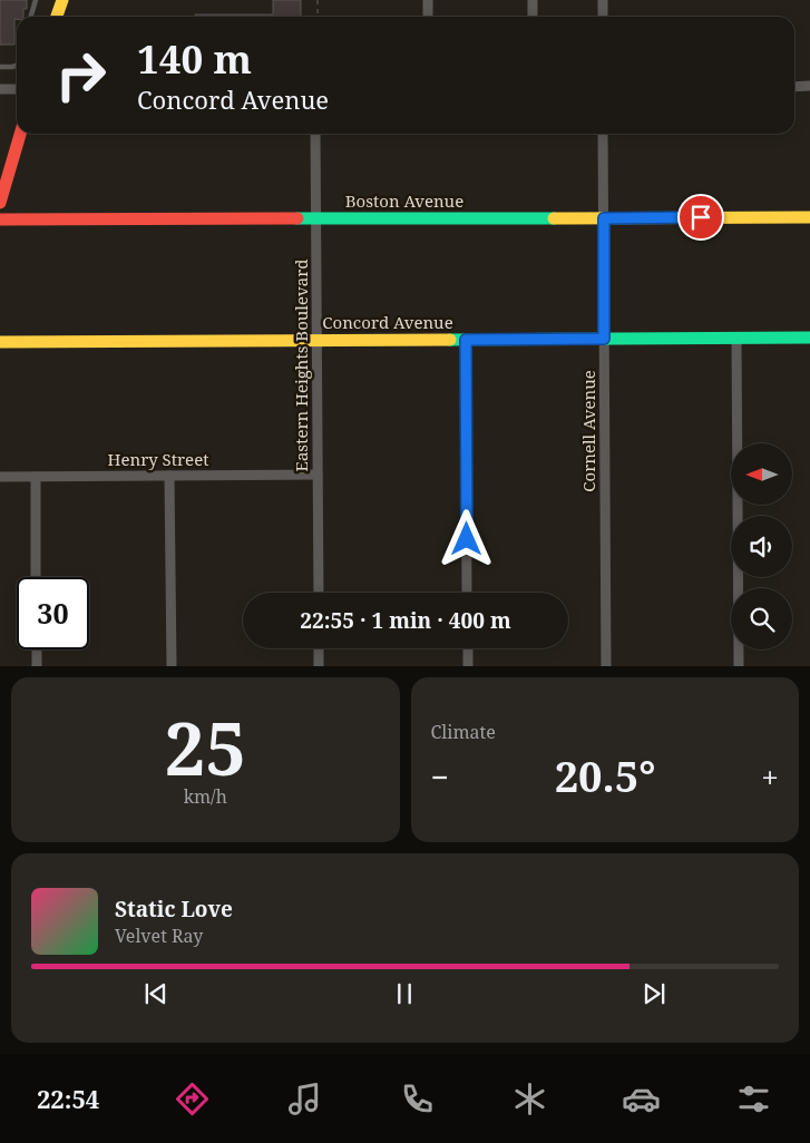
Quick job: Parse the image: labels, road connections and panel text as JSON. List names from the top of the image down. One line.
{"streets":{"street":["Boston Avenue","Concord Avenue","Eastern Heights Boulevard","Cornell Avenue","Henry Street"]},"crossings":[["Boston Avenue","Eastern Heights Boulevard"],["Boston Avenue","Cornell Avenue"],["Concord Avenue","Eastern Heights Boulevard"],["Concord Avenue","Cornell Avenue"],["Eastern Heights Boulevard","Henry Street"]],"north":"left","page":{"turn":["140 m","Concord Avenue"],"limit":"30","trip":"22:55 · 1 min · 400 m","tile":[["25","km/h"],"Climate"],"heat":["−","20.5°","+"],"song":["Static Love","Velvet Ray"],"tabs":"22:54"}}
